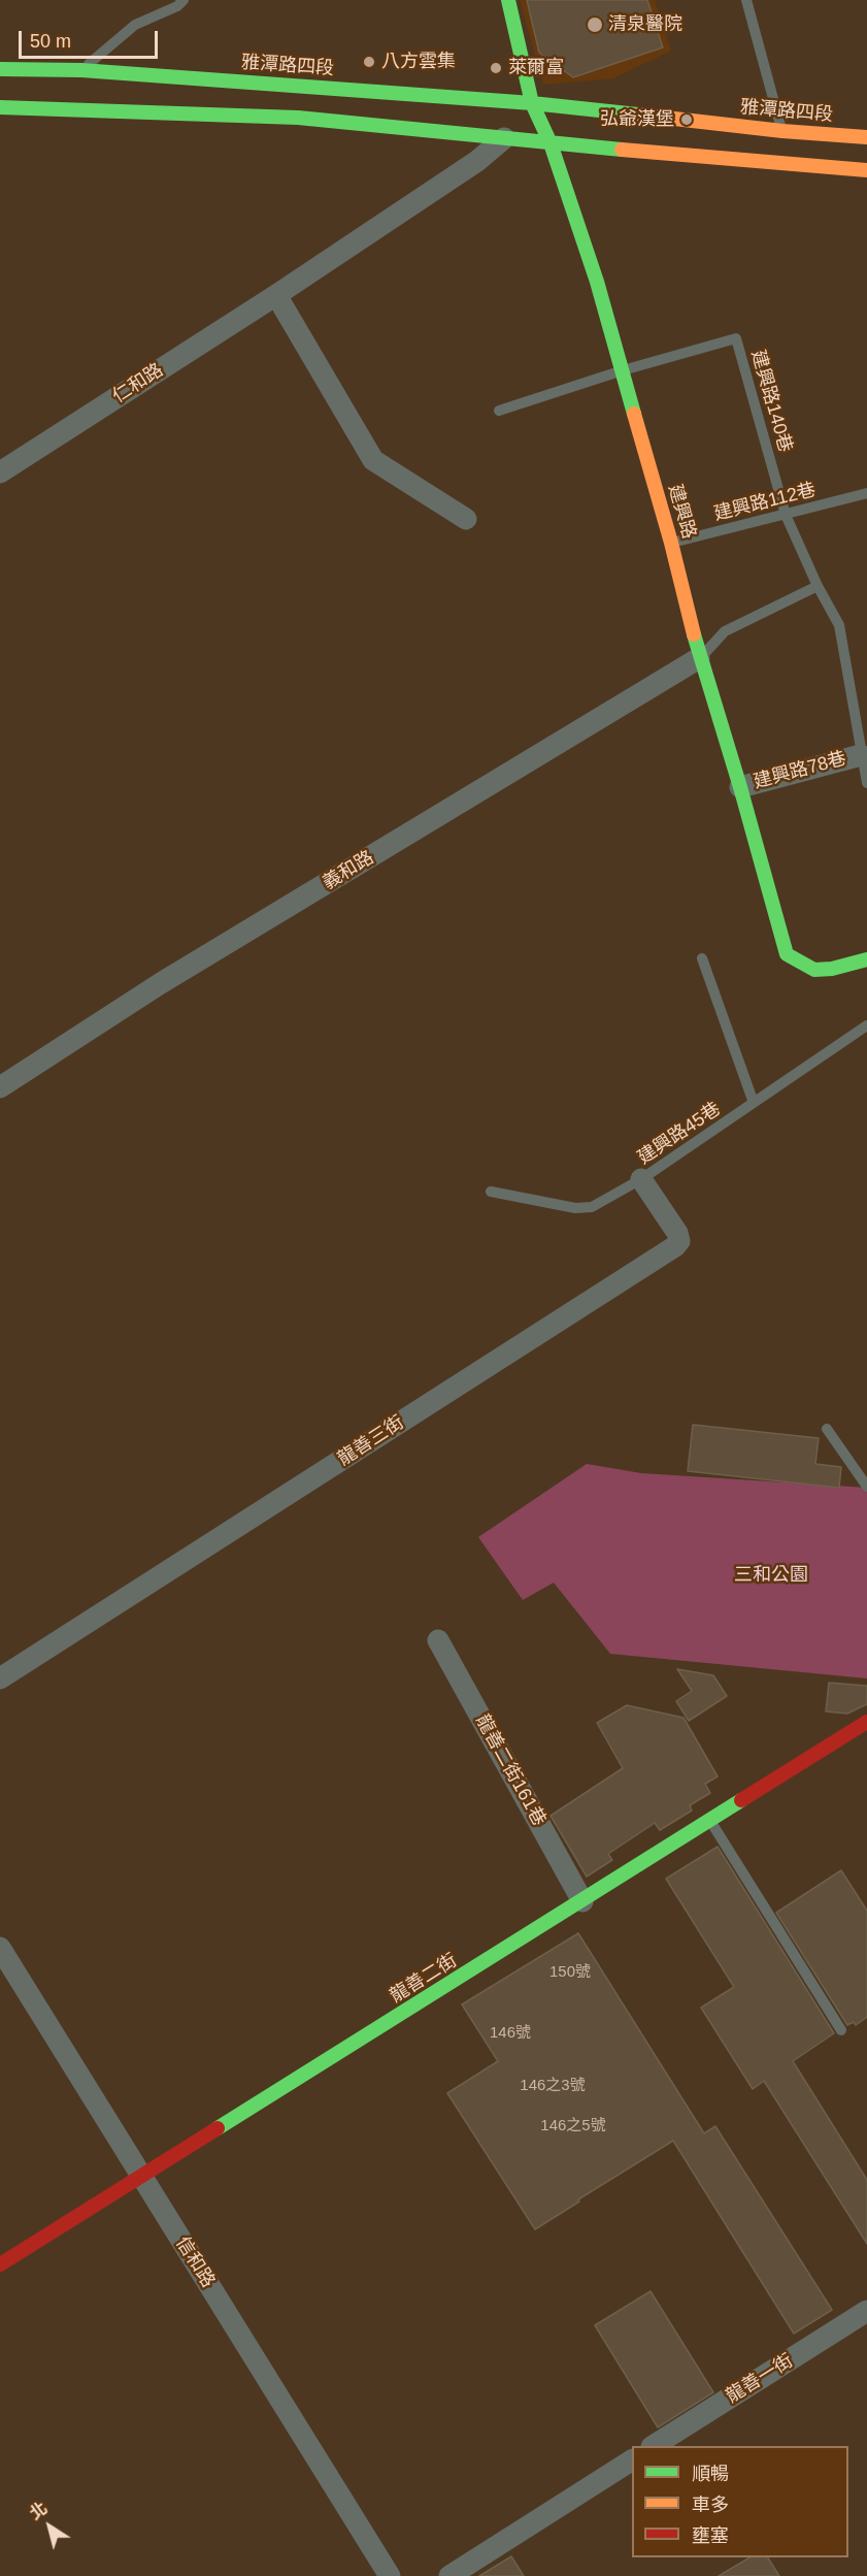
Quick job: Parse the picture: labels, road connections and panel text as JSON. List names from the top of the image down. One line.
{"streets":{"street":["雅潭路四段","仁和路","建興路","建興路78巷","義和路","龍善三街","龍善二街161巷","龍善二街","信和路","龍善一街"],"lane":["建興路140巷","建興路112巷","建興路45巷"]},"crossings":[["雅潭路四段","仁和路"],["雅潭路四段","建興路"],["建興路140巷","建興路112巷"],["建興路140巷","建興路"],["建興路112巷","建興路"],["建興路","建興路78巷"],["建興路","義和路"],["建興路45巷","龍善三街"],["龍善二街161巷","龍善二街"],["龍善二街","信和路"]],"parks":["三和公園"],"places":["清泉醫院","八方雲集","萊爾富","弘爺漢堡"],"house_numbers":["150號","146號","146之3號","146之5號"],"legend":["順暢","車多","壅塞"],"scale_bar":"50 m","north":"top left"}
